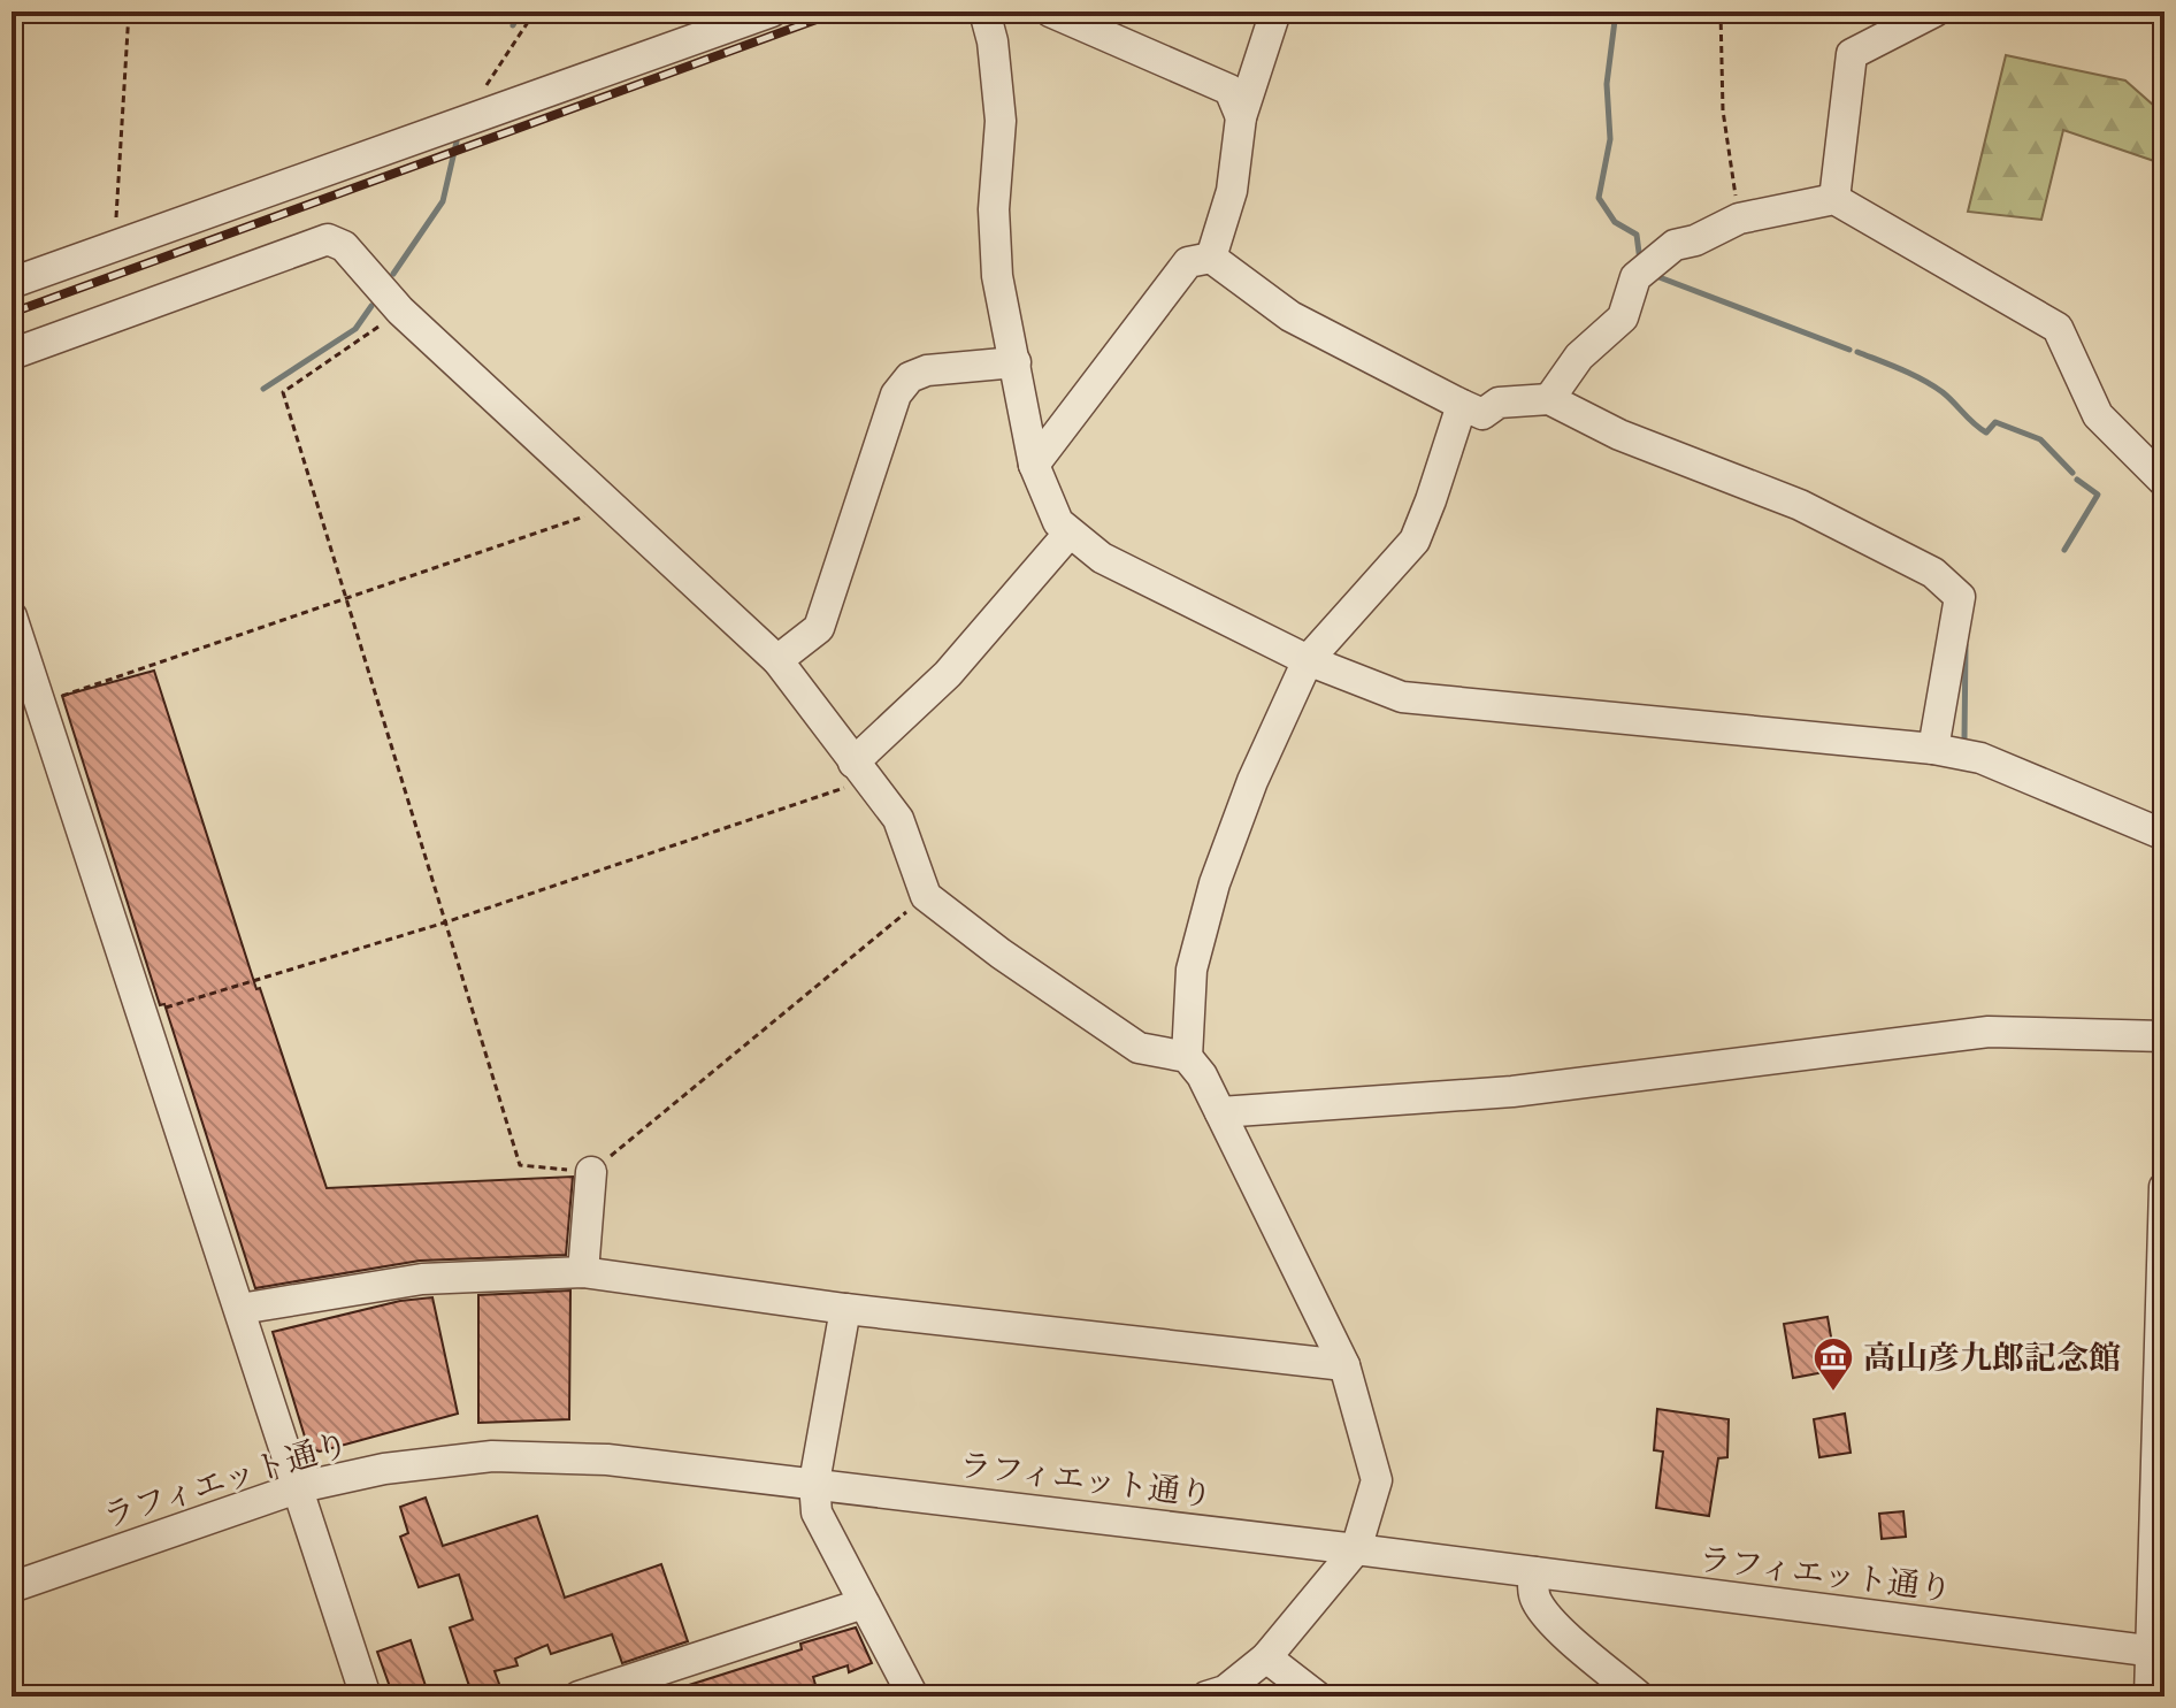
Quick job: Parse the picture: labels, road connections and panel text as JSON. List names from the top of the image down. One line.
{"streets":{"street":["ラフィエット通り"]},"places":{"museum":["高山彦九郎記念館"]}}
